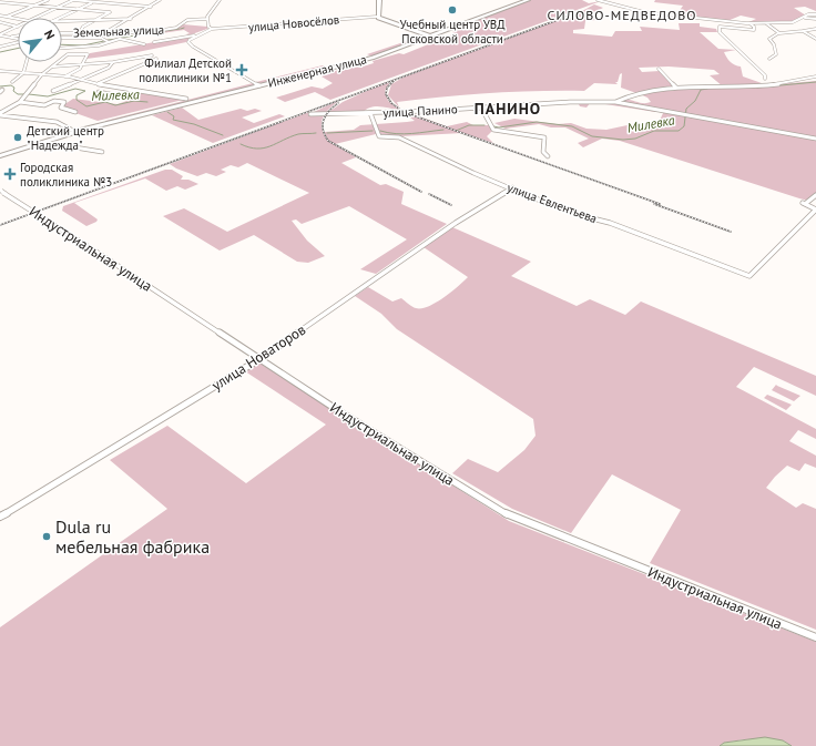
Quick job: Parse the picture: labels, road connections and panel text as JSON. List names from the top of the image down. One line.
{"streets":{"main road":["Инженерная улица"],"street":["улица Новосёлов","Земельная улица","улица Панино","улица Евлентьева","Индустриальная улица","улица Новаторов"]},"crossings":[["улица Панино","улица Евлентьева"],["улица Евлентьева","улица Новаторов"],["Индустриальная улица","улица Новаторов"]],"districts":["СИЛОВО-МЕДВЕДОВО","ПАНИНО"],"water":["Милевка"],"places":{"other":["Учебный центр УВД Псковской области","Детский центр \"Надежда\"","Dula ru мебельная фабрика"],"health":["Филиал Детской поликлиники №1","Городская поликлиника №3"]},"north":"top right"}
